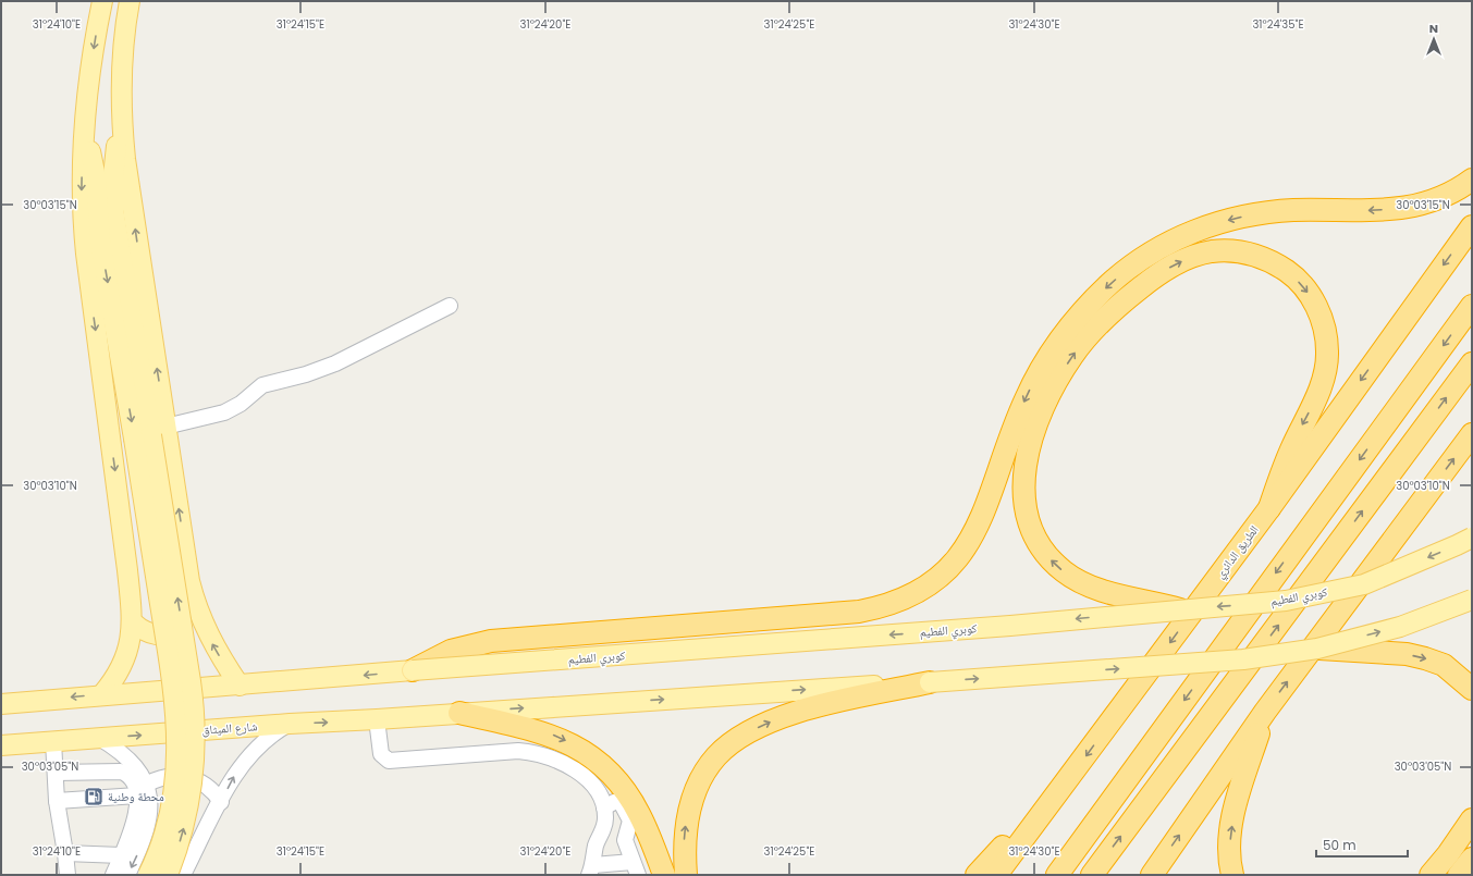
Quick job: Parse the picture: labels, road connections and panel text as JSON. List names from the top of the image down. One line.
{"streets":{"highway":["الطريق الدائري"],"main road":["كوبري الفطيم","شارع الميثاق"]},"places":{"fuel station":["محطة وطنية"]},"scale_bar":"50 m","north":"top","coordinates":["31°24'10\"E","31°24'15\"E","31°24'20\"E","31°24'25\"E","31°24'30\"E","31°24'35\"E","30°03'15\"N","30°03'10\"N","30°03'05\"N"]}
